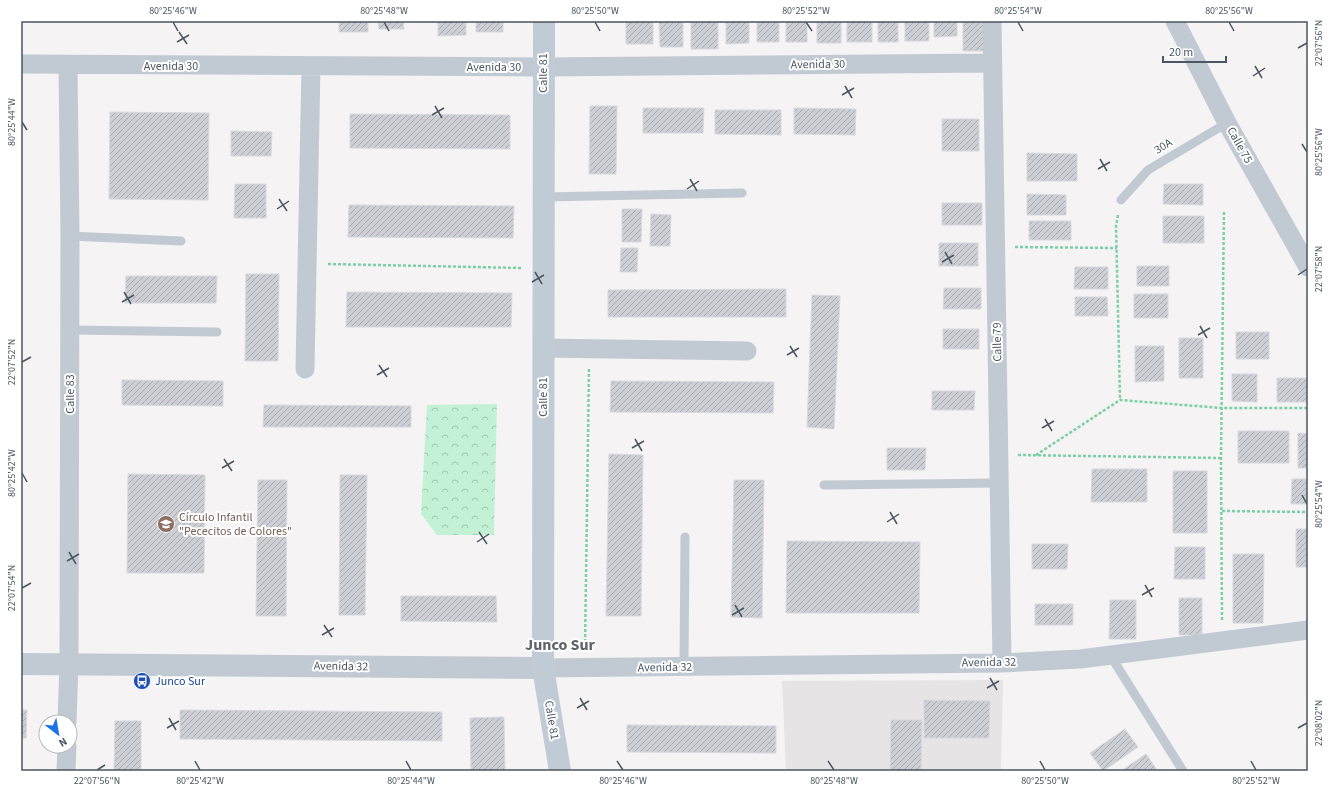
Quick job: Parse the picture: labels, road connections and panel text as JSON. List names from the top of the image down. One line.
{"streets":{"main road":["Calle 81"],"street":["Avenida 30","Calle 75","Calle 79","Calle 83","Avenida 32"],"lane":["30A"]},"crossings":[["Avenida 30","Calle 81"],["Avenida 30","Calle 79"],["Avenida 30","Calle 83"],["Calle 81","Avenida 32"],["Calle 75","30A"],["Calle 79","Avenida 32"],["Calle 83","Avenida 32"]],"districts":["Junco Sur"],"places":{"school or university":["Círculo Infantil \"Pececitos de Colores\""],"bus stop":["Junco Sur"]},"scale_bar":"20 m","north":"bottom right","coordinates":["80°25'46\"W","80°25'48\"W","80°25'50\"W","80°25'52\"W","80°25'54\"W","80°25'56\"W","22°07'56\"N","80°25'44\"W","22°07'58\"N","22°07'52\"N","80°25'42\"W","22°07'54\"N","22°08'02\"N"]}
